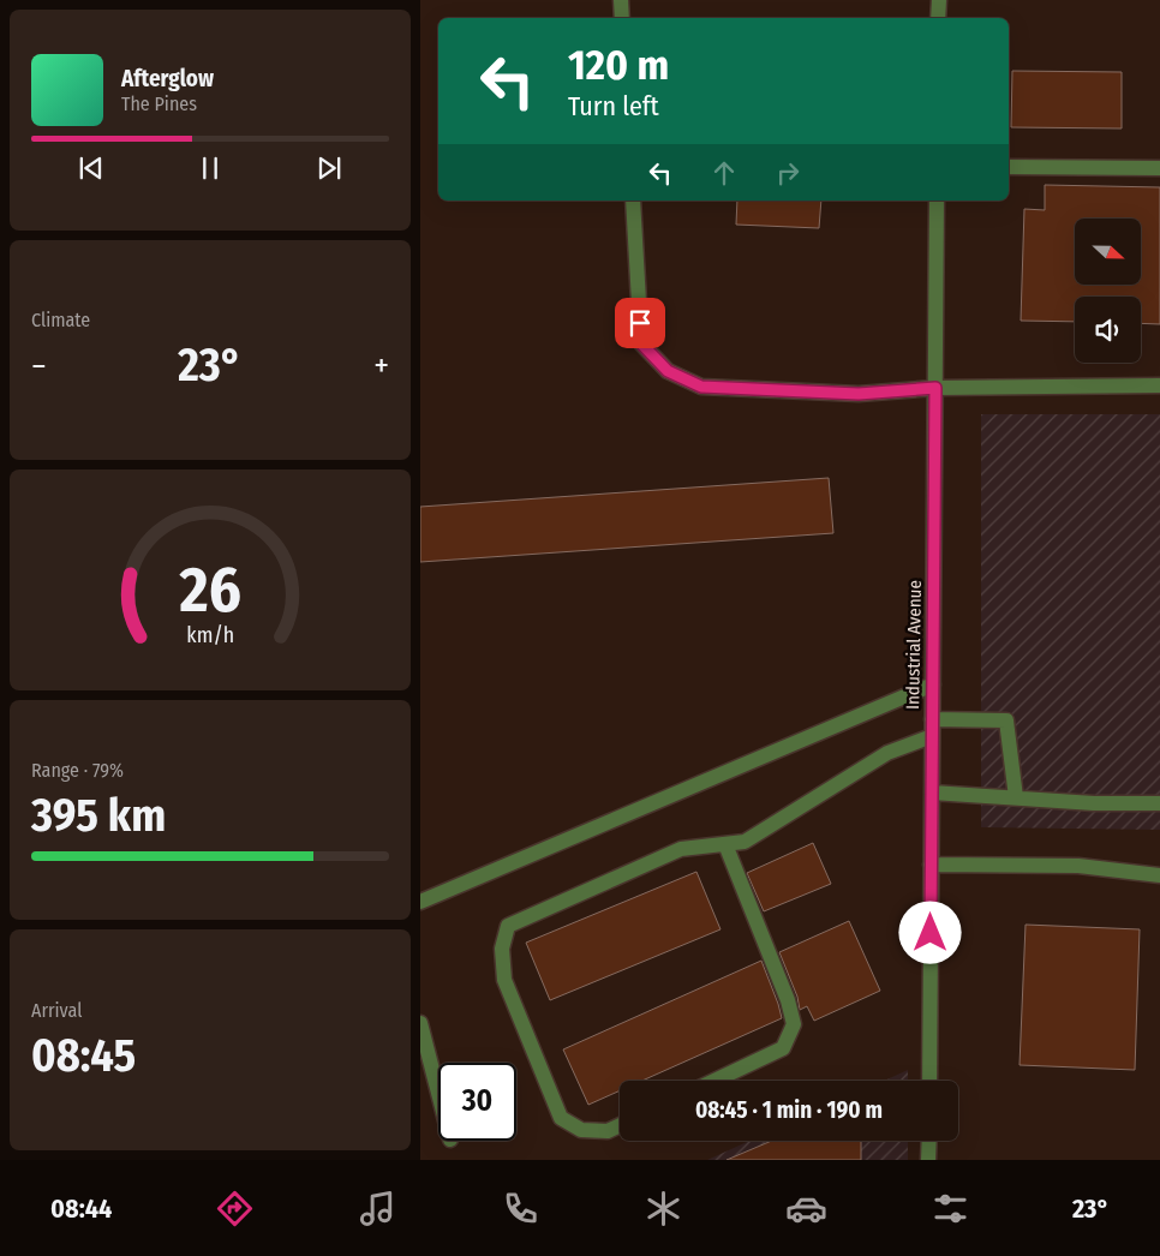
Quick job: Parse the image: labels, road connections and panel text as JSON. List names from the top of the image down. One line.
{"streets":{"street":["Industrial Avenue"]},"north":"right","page":{"turn":["120 m","Turn left"],"song":["Afterglow","The Pines"],"tile":["Climate",["Range · 79%","395 km"],["Arrival","08:45"]],"heat":["−","23°","+"],"limit":"30","trip":"08:45 · 1 min · 190 m","tabs":["08:44","23°"],"gauge":["26","km/h"]}}
